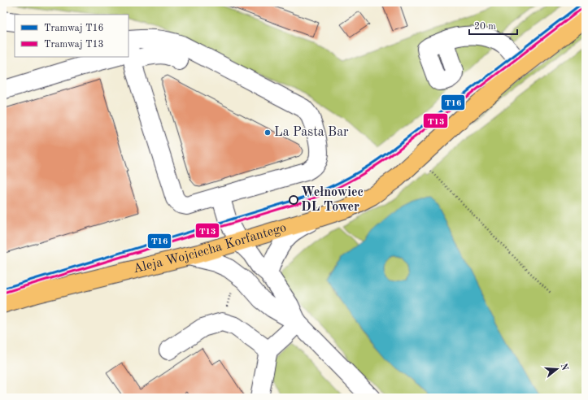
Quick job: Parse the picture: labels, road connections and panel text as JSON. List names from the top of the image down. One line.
{"streets":{"main road":["Aleja Wojciecha Korfantego"]},"places":["La Pasta Bar","Wełnowiec DL Tower"],"lines":["tram line T16","tram line T13"],"legend":["Tramwaj T16","Tramwaj T13"],"scale_bar":"20 m","north":"right"}
